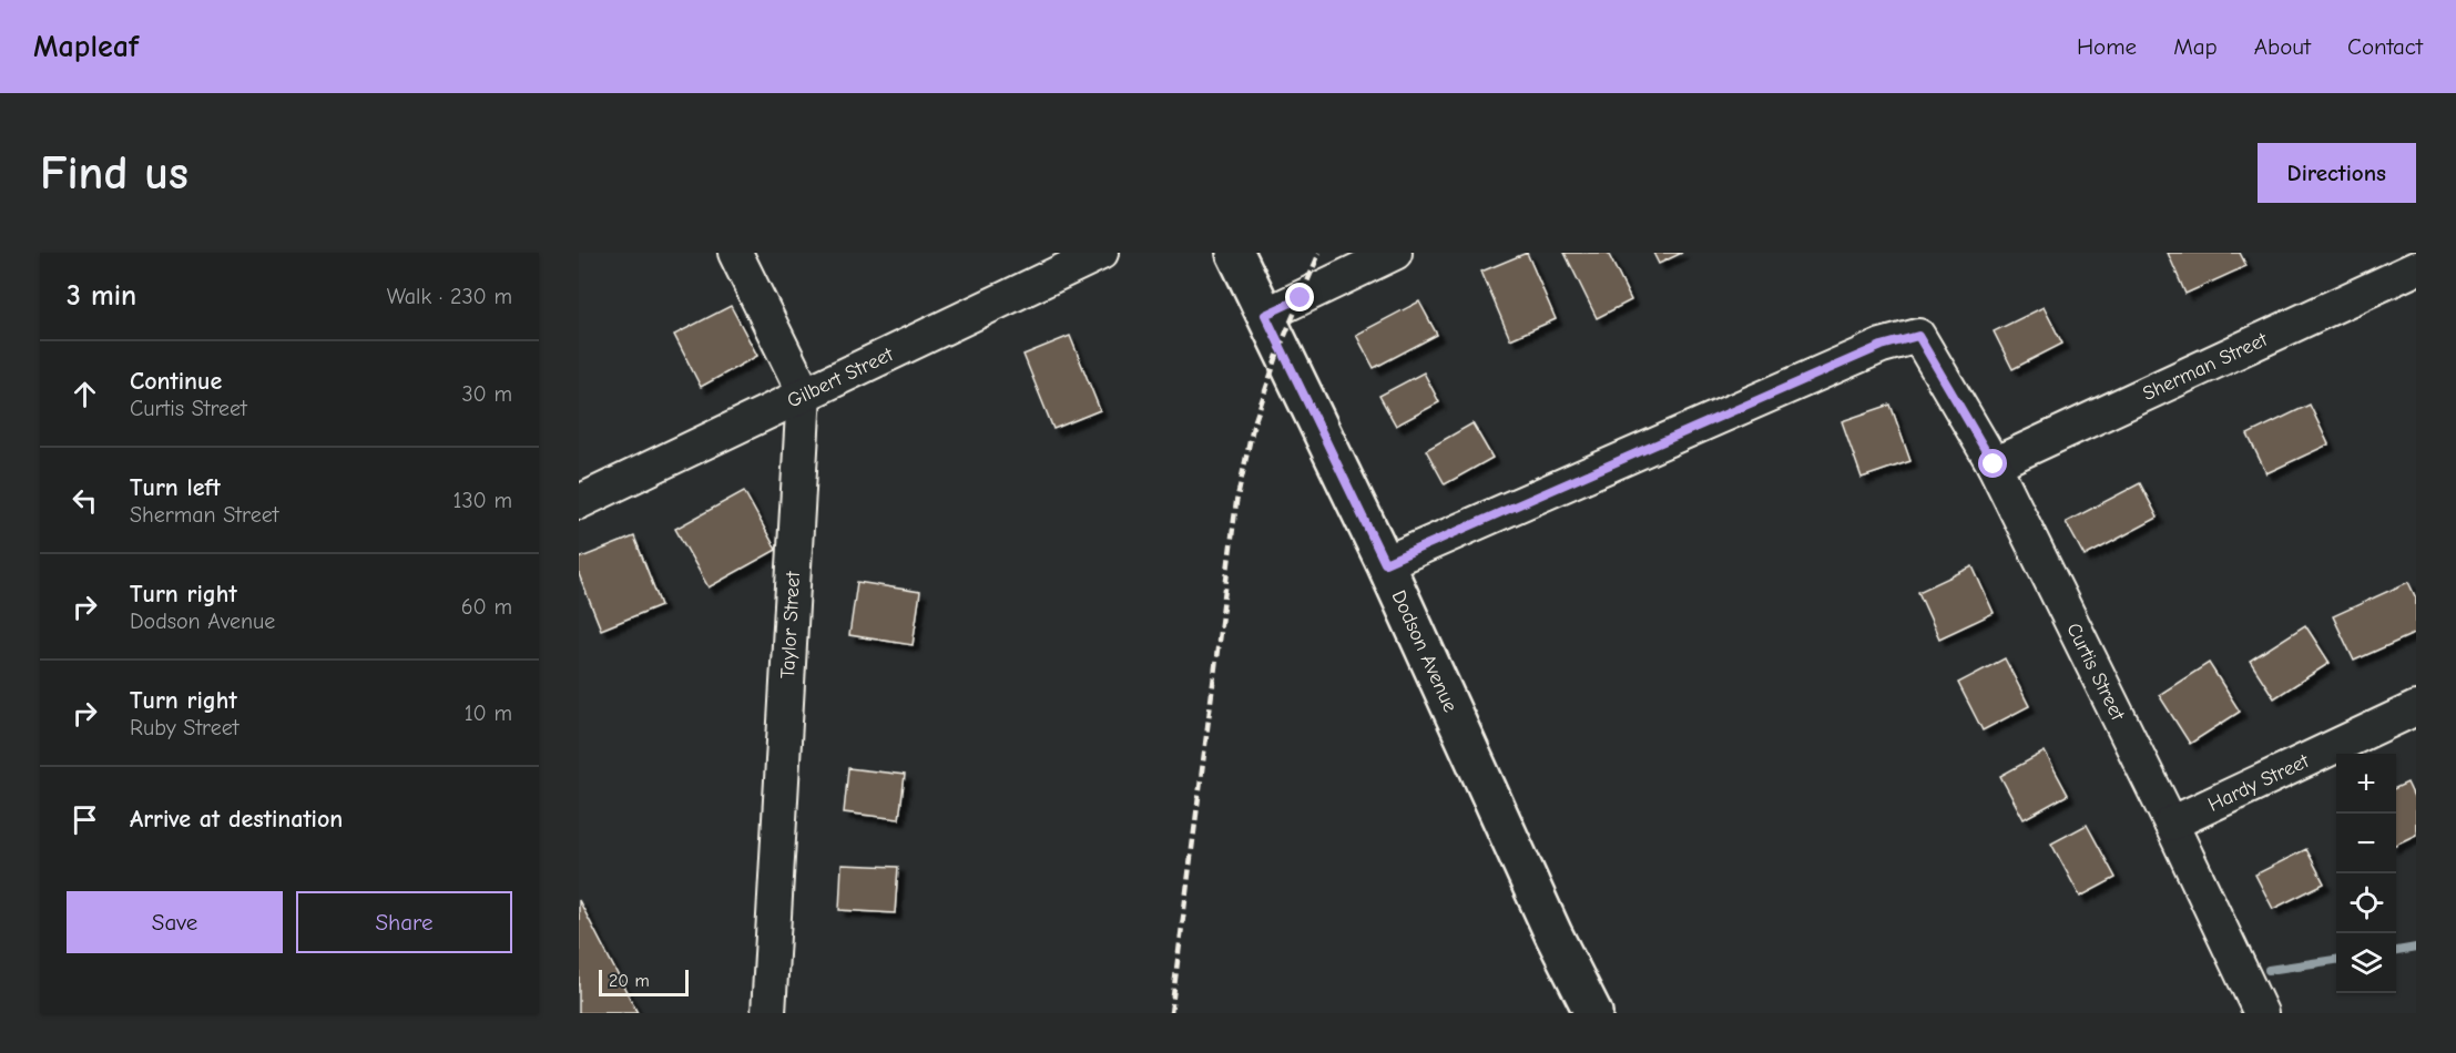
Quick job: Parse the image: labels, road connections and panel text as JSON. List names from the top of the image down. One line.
{"streets":{"main road":["Dodson Avenue"],"street":["Sherman Street","Gilbert Street","Taylor Street","Curtis Street","Hardy Street"]},"crossings":[["Sherman Street","Curtis Street"],["Gilbert Street","Taylor Street"],["Dodson Avenue","Curtis Street"],["Curtis Street","Hardy Street"]],"scale_bar":"20 m","page":{"header":"Mapleaf","nav":["Home","Map","About","Contact"],"buttons":["Directions",["Save","Share"]],"title":"Find us","heading":["3 min","Walk · 230 m"],"list":[["Continue","Curtis Street","30 m"],["Turn left","Sherman Street","130 m"],["Turn right","Dodson Avenue","60 m"],["Turn right","Ruby Street","10 m"],"Arrive at destination"],"map_buttons":["+","−"],"scale":"20 m"}}
